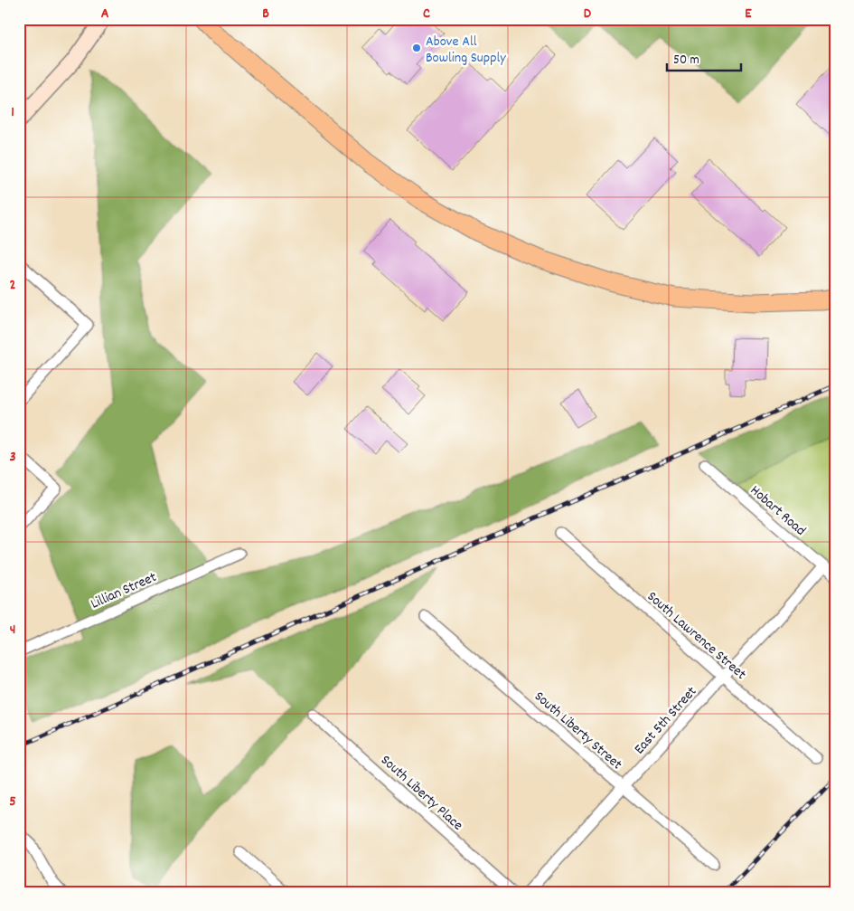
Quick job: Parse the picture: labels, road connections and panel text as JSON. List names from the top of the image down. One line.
{"streets":{"street":["Hobart Road","Lillian Street","South Lawrence Street","East 5th Street","South Liberty Street","South Liberty Place"]},"crossings":[["Hobart Road","East 5th Street"],["South Lawrence Street","East 5th Street"],["East 5th Street","South Liberty Street"]],"places":["Above All Bowling Supply"],"scale_bar":"50 m","grid":{"columns":["A","B","C","D","E"],"rows":["1","2","3","4","5"]}}
